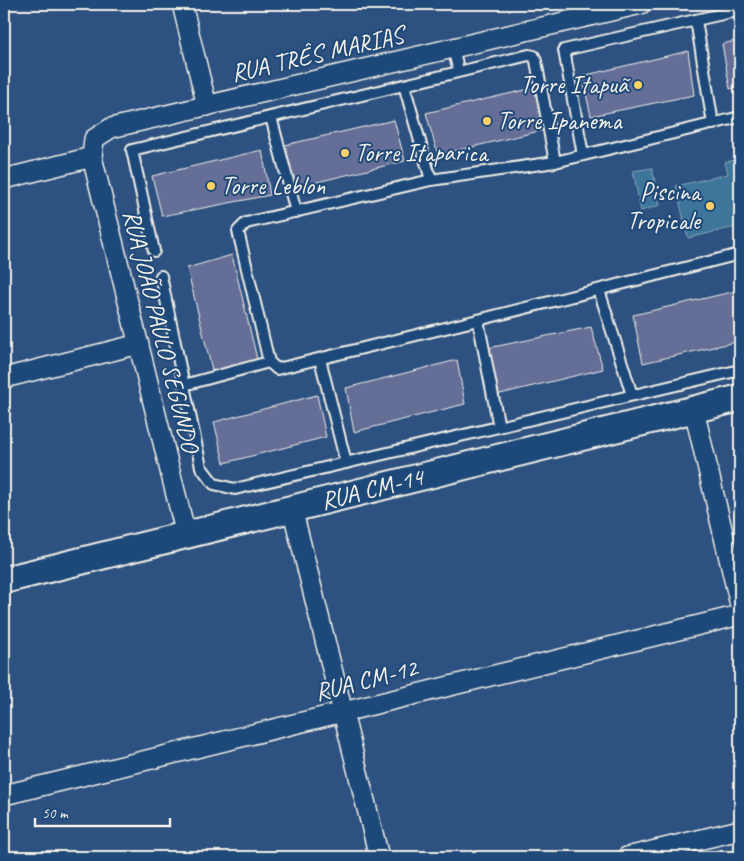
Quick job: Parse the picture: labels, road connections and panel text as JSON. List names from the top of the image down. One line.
{"streets":{"street":["RUA TRÊS MARIAS","RUA JOÃO PAULO SEGUNDO","RUA CM-14","RUA CM-12"]},"crossings":[["RUA TRÊS MARIAS","RUA JOÃO PAULO SEGUNDO"],["RUA JOÃO PAULO SEGUNDO","RUA CM-14"]],"places":["Torre Itapuã","Torre Ipanema","Torre Itaparica","Torre Leblon","Piscina Tropicale"],"scale_bar":"50 m"}
